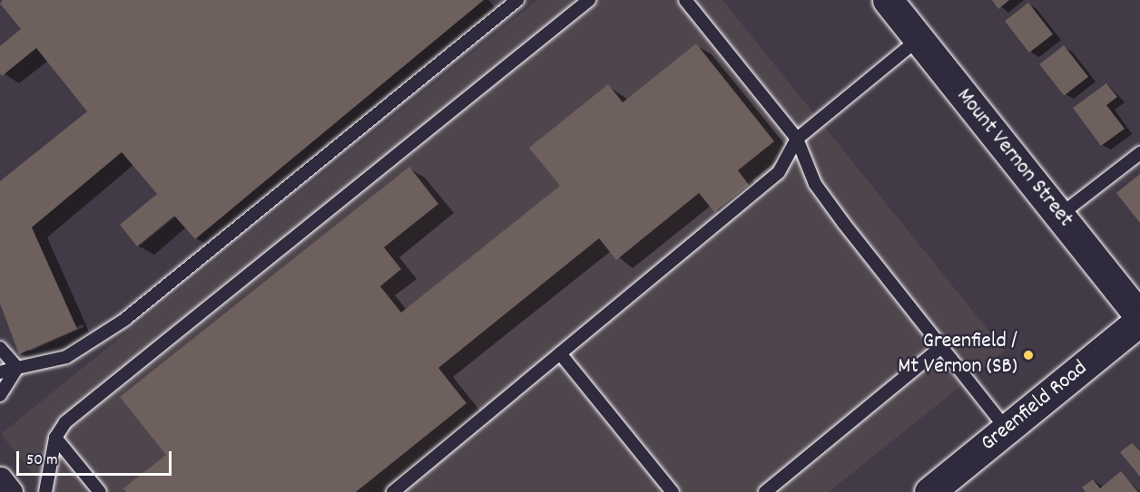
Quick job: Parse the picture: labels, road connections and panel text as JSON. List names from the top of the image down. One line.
{"streets":{"street":["Mount Vernon Street","Greenfield Road"]},"crossings":[["Mount Vernon Street","Greenfield Road"]],"places":["Greenfield / Mt Vernon (SB)"],"scale_bar":"50 m"}
